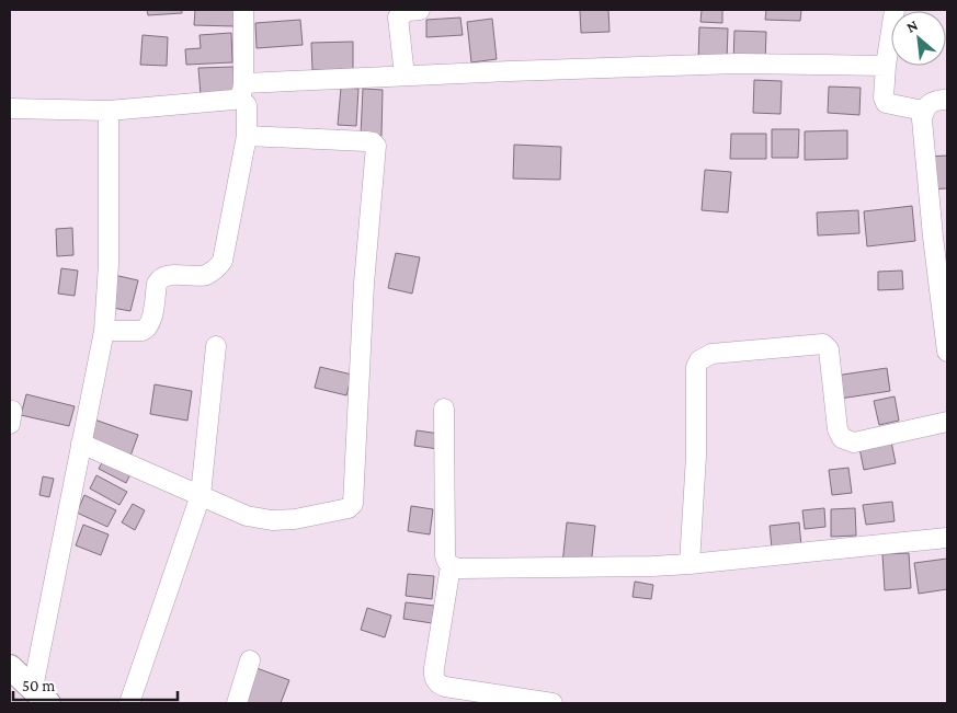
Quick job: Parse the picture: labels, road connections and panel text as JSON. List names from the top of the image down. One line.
{"scale_bar":"50 m","north":"top left"}
